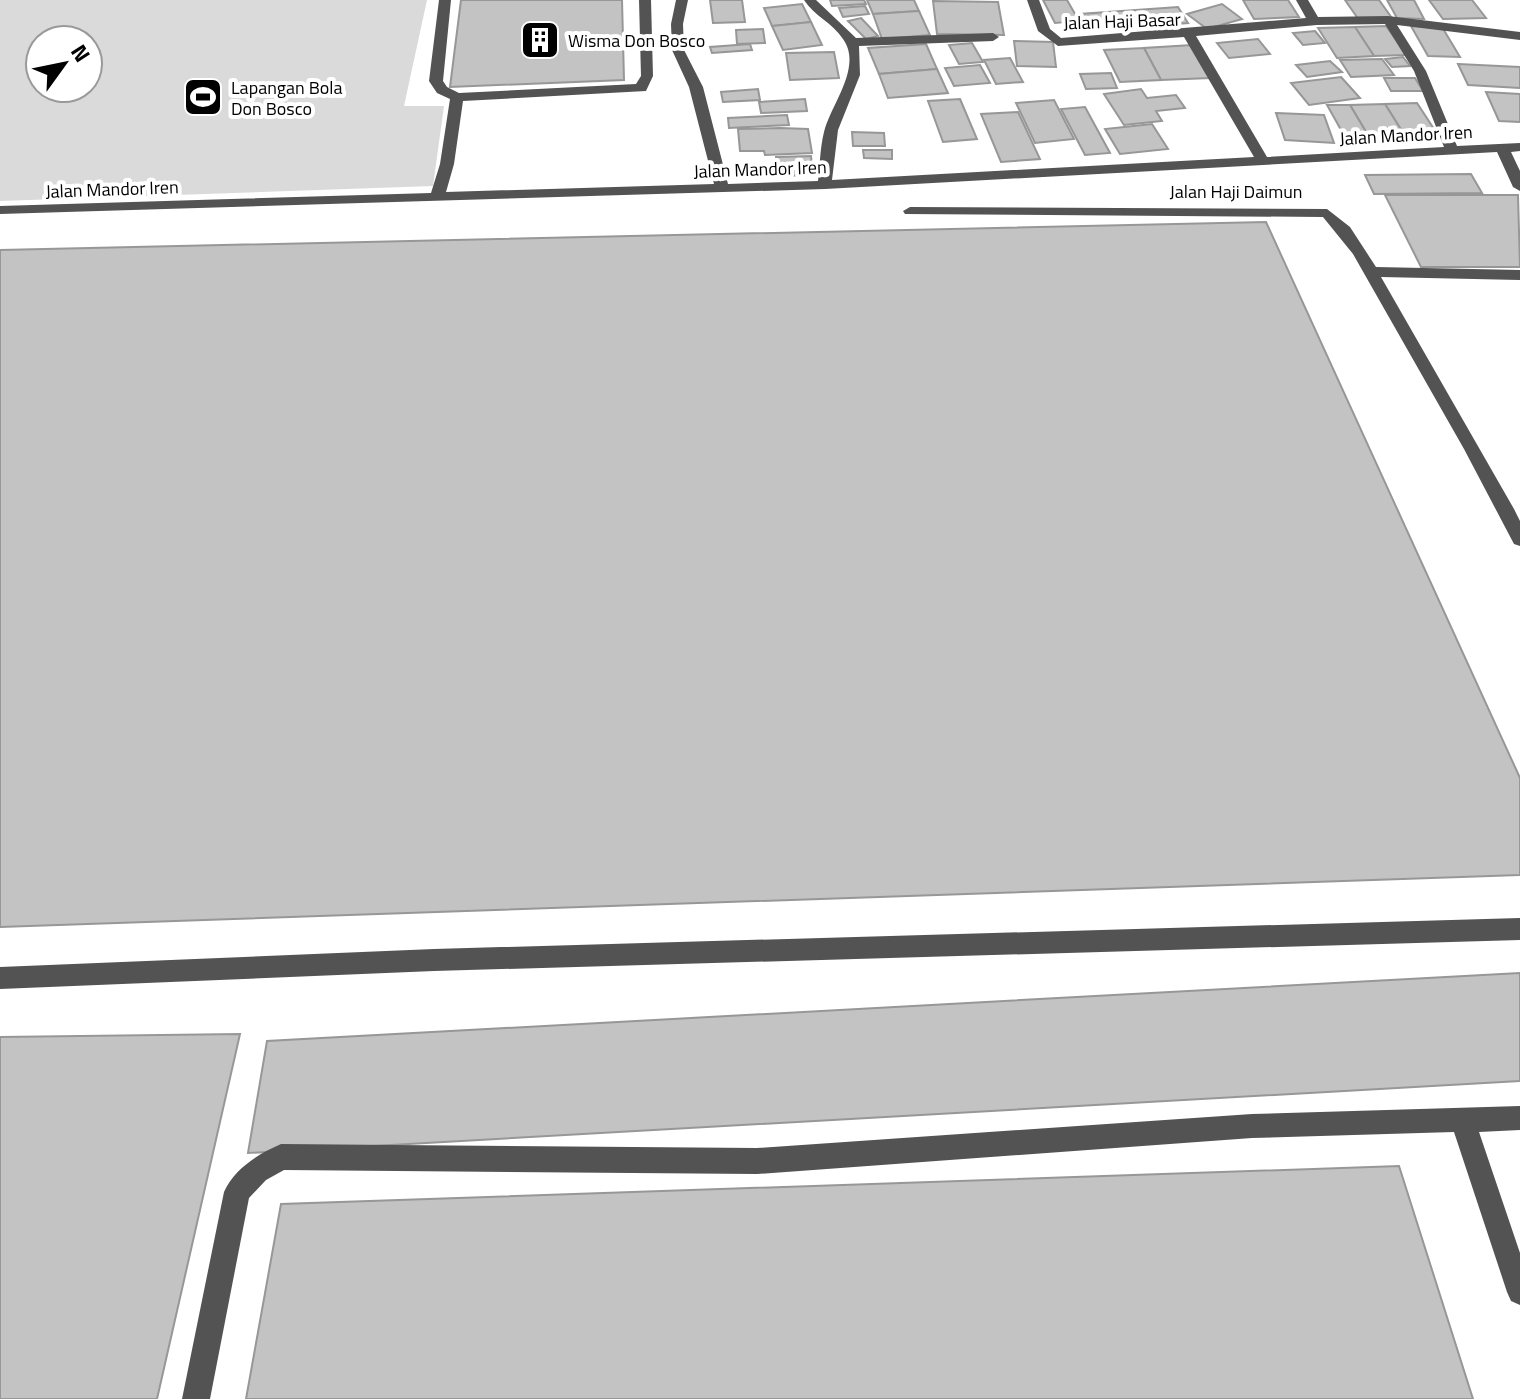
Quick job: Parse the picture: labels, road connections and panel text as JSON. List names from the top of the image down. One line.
{"streets":{"street":["Jalan Haji Basar","Jalan Mandor Iren","Jalan Haji Daimun"]},"crossings":[["Jalan Haji Basar","Jalan Mandor Iren"]],"places":{"building":["Wisma Don Bosco"],"sports":["Lapangan Bola Don Bosco"]},"north":"top right"}
